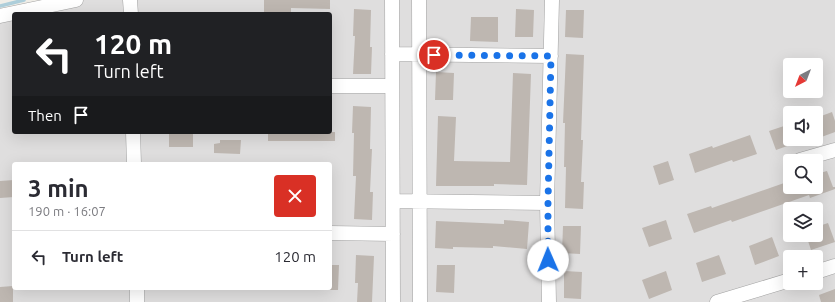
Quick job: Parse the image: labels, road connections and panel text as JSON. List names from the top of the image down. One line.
{"north":"bottom left","page":{"turn":["120 m","Turn left"],"map_buttons":"+","then":"Then","heading":["3 min","190 m · 16:07"],"list":[{"name":"Turn left","value":"120 m"}]}}
